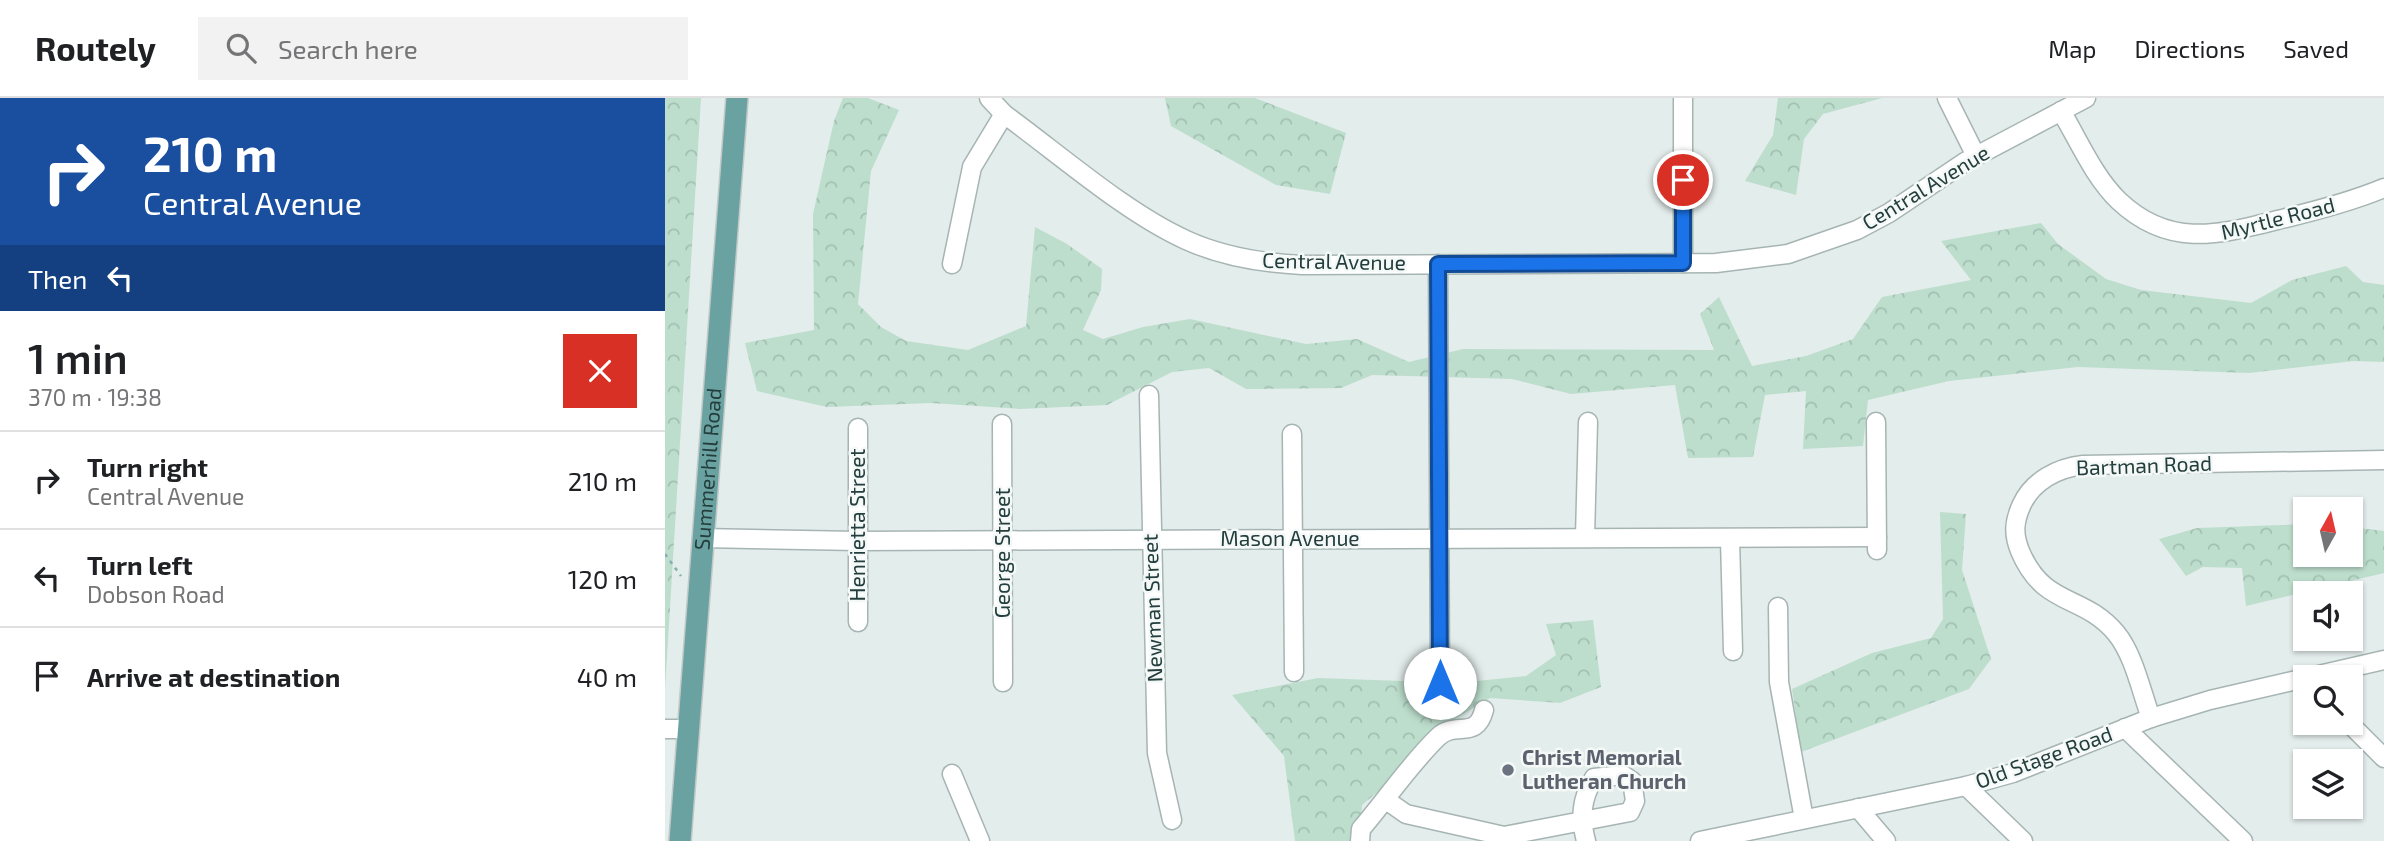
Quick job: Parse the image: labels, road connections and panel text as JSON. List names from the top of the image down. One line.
{"streets":{"main road":["Summerhill Road"],"street":["Central Avenue","Myrtle Road","Bartman Road","Henrietta Street","Mason Avenue","George Street","Newman Street","Old Stage Road"]},"crossings":[["Central Avenue","Myrtle Road"],["Bartman Road","Old Stage Road"],["Summerhill Road","Mason Avenue"],["Henrietta Street","Mason Avenue"],["Mason Avenue","George Street"],["Mason Avenue","Newman Street"]],"places":["Christ Memorial Lutheran Church"],"north":"top","page":{"header":"Routely","search":"Search here","nav":["Map","Directions","Saved"],"turn":["210 m","Central Avenue"],"then":"Then","heading":["1 min","370 m · 19:38"],"list":[{"name":"Turn right","note":"Central Avenue","value":"210 m"},{"name":"Turn left","note":"Dobson Road","value":"120 m"},{"name":"Arrive at destination","value":"40 m"}]}}
